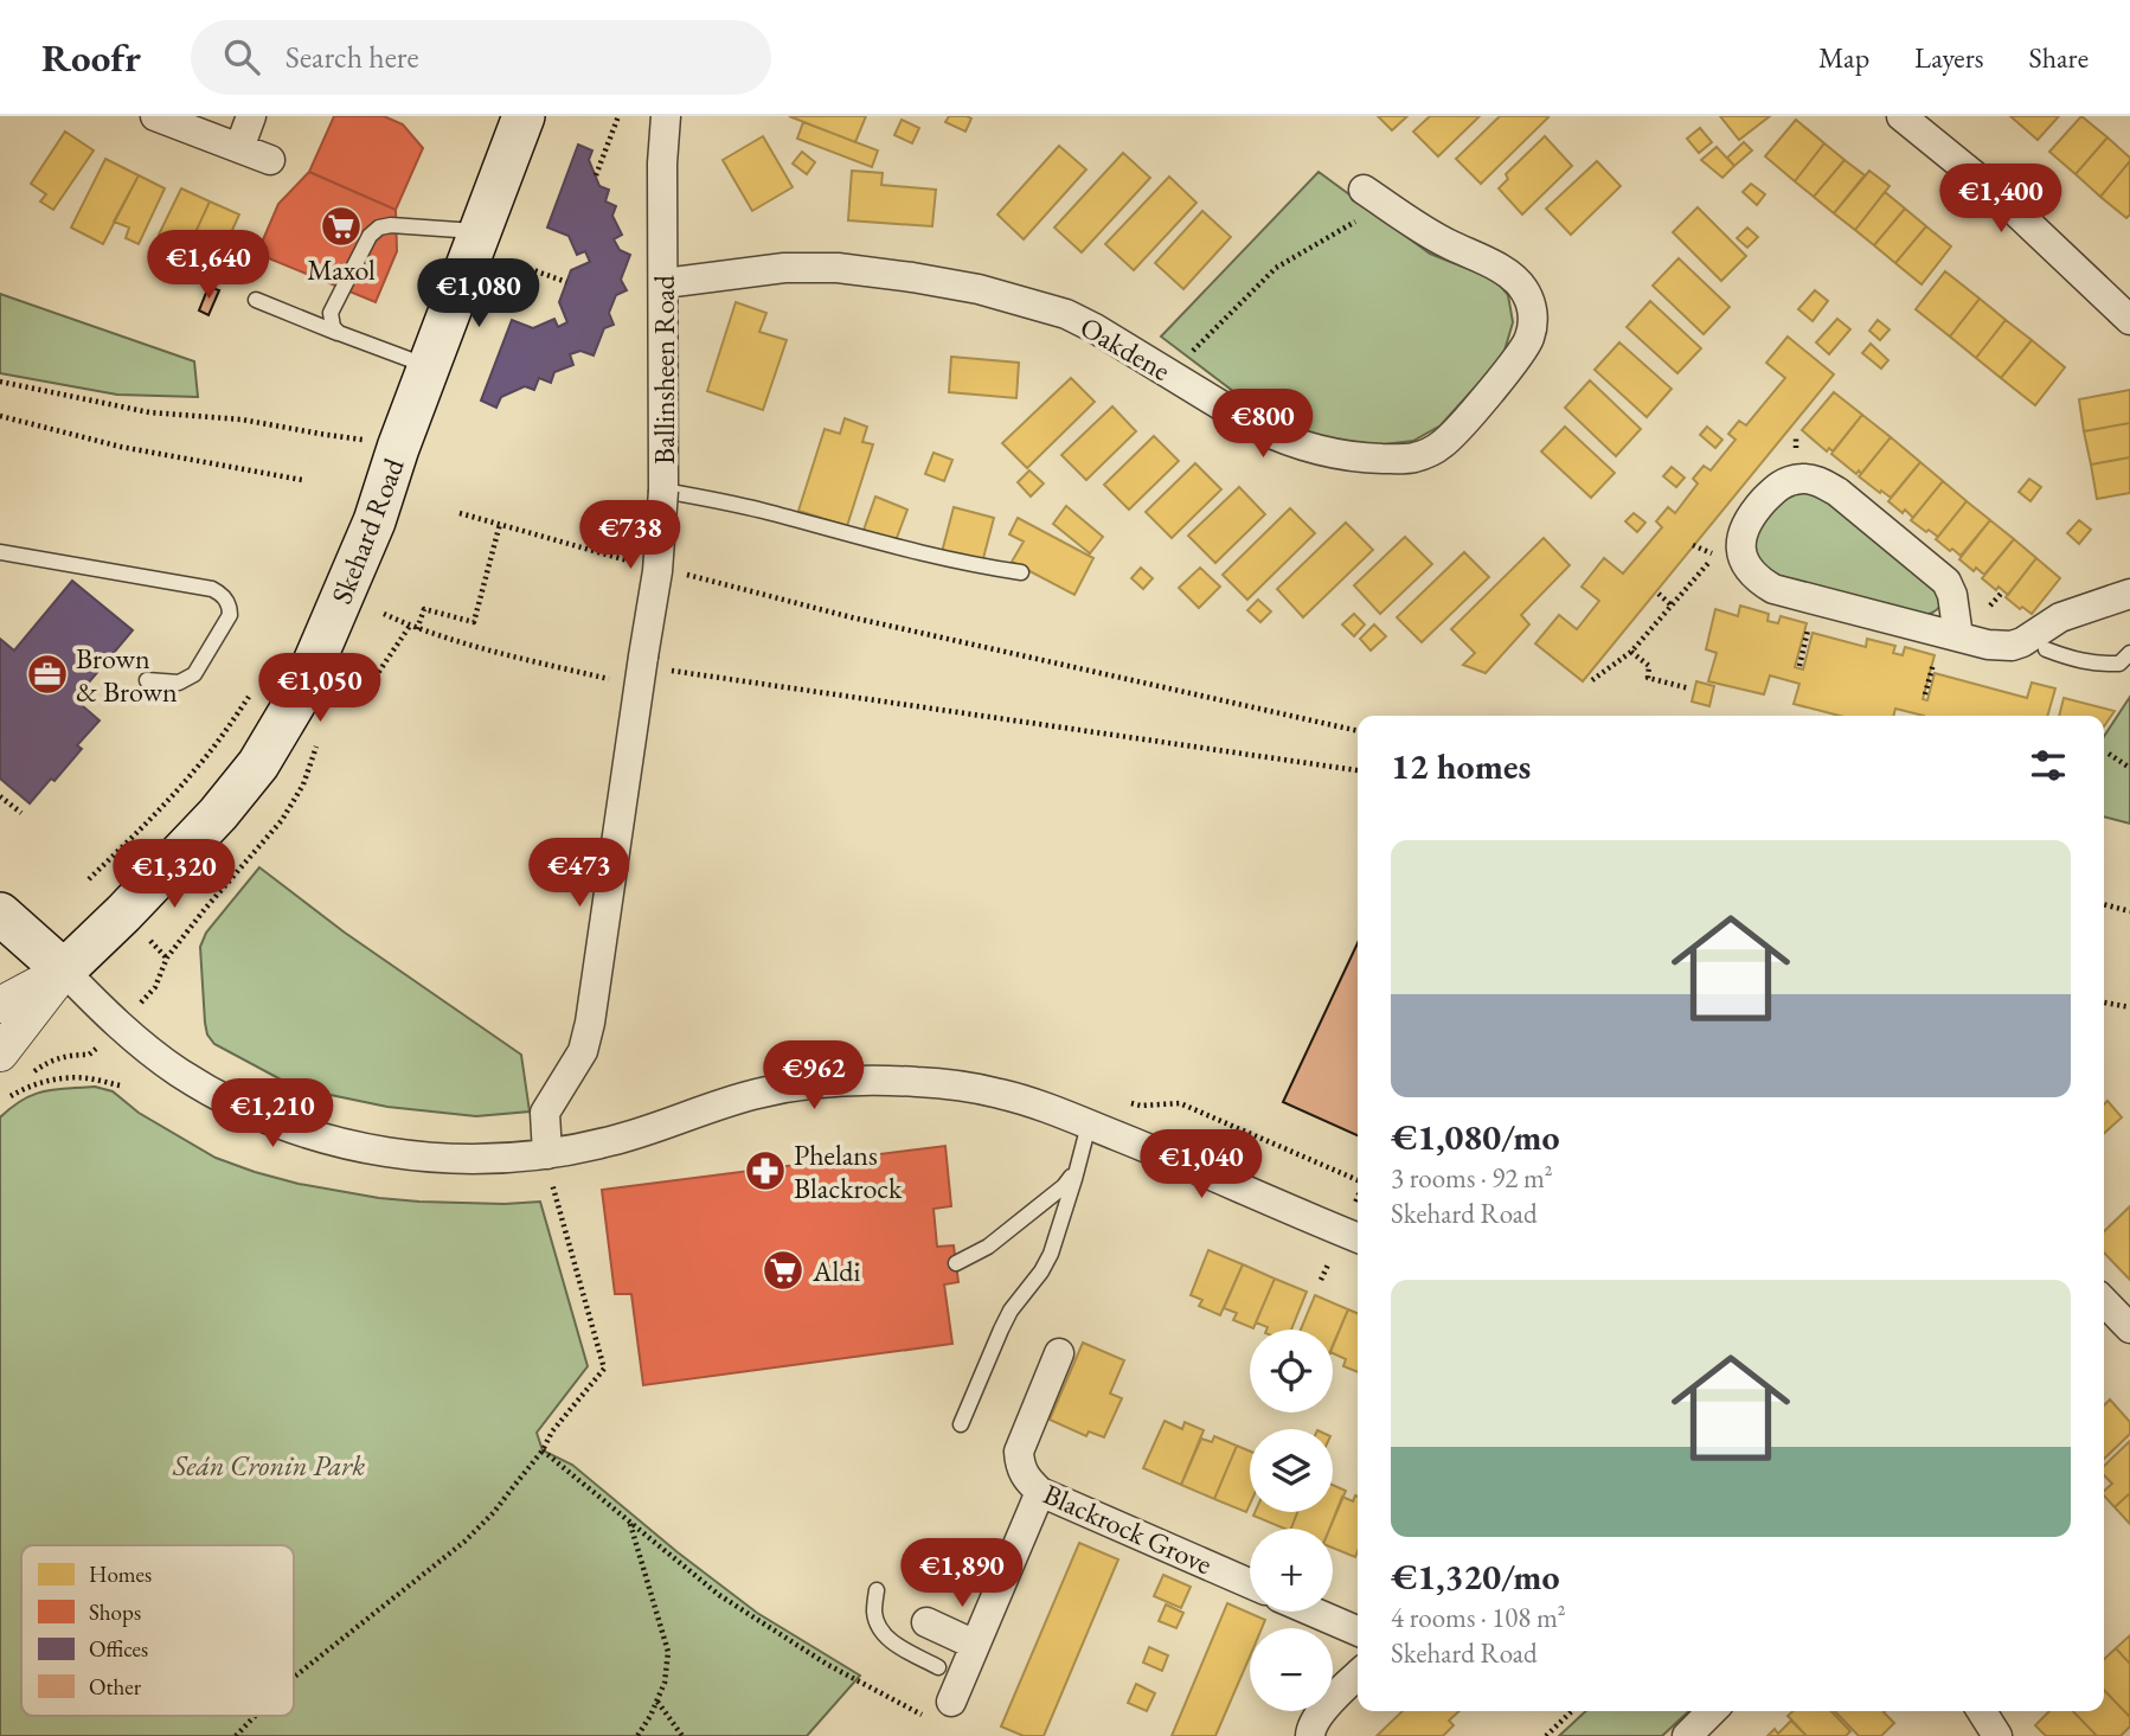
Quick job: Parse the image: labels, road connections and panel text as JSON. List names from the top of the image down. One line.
{"streets":{"main road":["Skehard Road"],"street":["Oakdene","Ballinsheen Road","Blackrock Grove"]},"crossings":[["Oakdene","Ballinsheen Road"]],"parks":["Seán Cronin Park"],"places":{"supermarket":["Maxol","Aldi"],"office":["Brown & Brown"],"pharmacy":["Phelans Blackrock"]},"legend":["Homes","Shops","Offices","Other"],"page":{"header":"Roofr","search":"Search here","nav":["Map","Layers","Share"],"price":["€1,400","€1,640","€1,080","€800","€738","€1,050","€473","€1,320","€962","€1,210","€1,040","€1,890"],"heading":"12 homes","list":[{"name":"€1,080/mo","note":"3 rooms · 92 m² · Skehard Road"},{"name":"€1,320/mo","note":"4 rooms · 108 m² · Skehard Road"}],"map_buttons":["+","−"]}}
